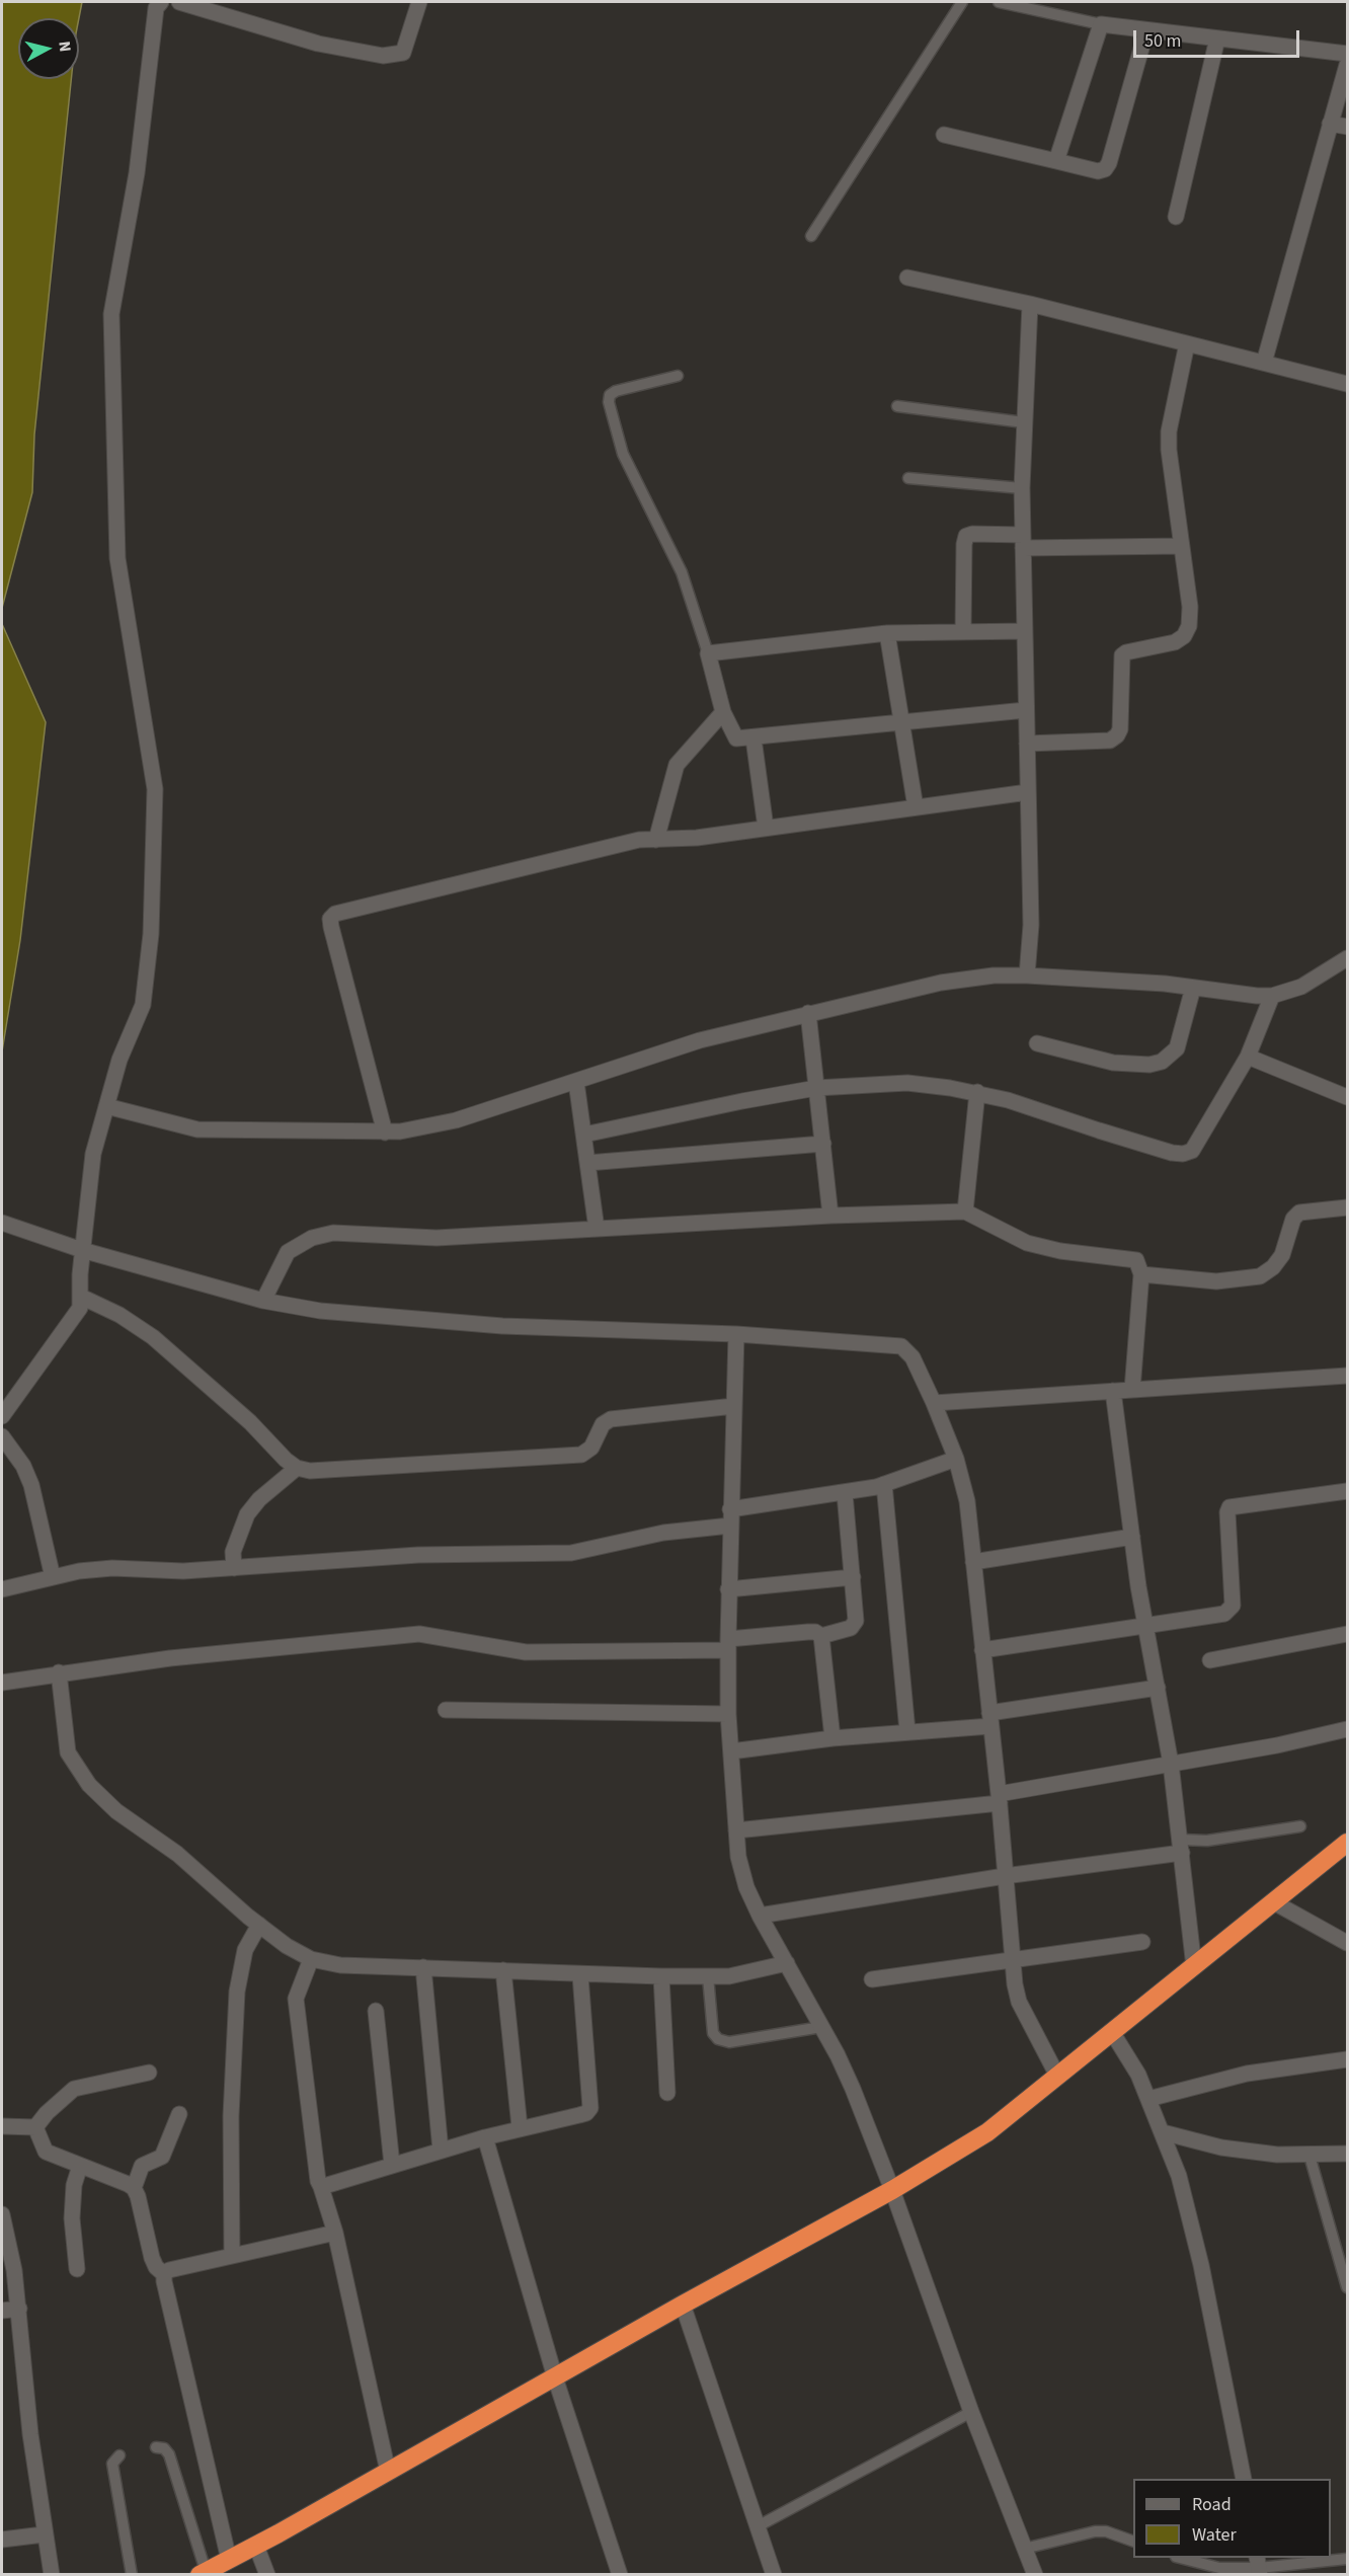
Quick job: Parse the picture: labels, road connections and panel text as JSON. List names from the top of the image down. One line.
{"legend":["Road","Water"],"scale_bar":"50 m","north":"right"}
